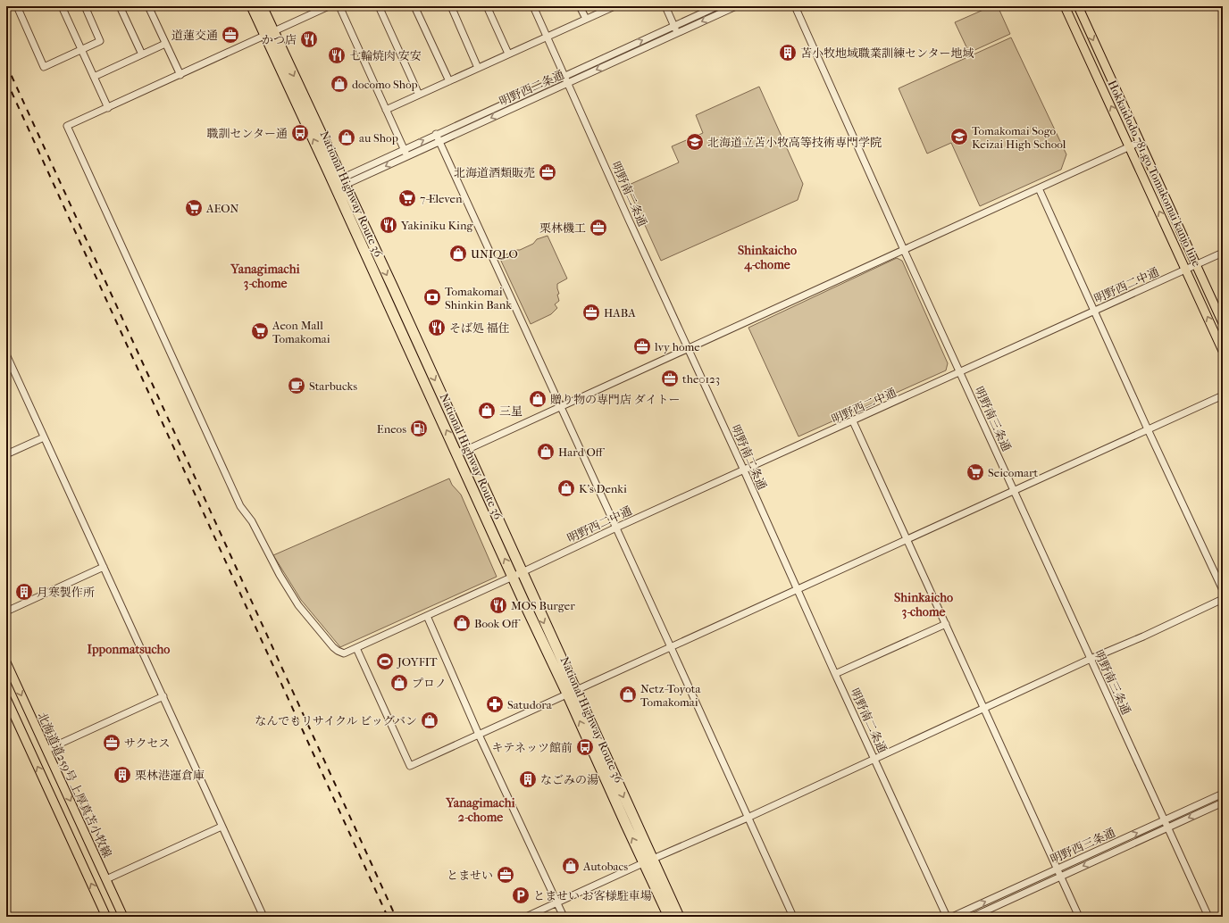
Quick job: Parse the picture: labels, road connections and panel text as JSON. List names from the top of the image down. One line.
{"streets":{"highway":["National Highway Route 36"],"main road":["Hokkaidodo 781-go Tomakomai kanjo line","北海道道259号 上厚真苫小牧線"],"street":["明野西二条通","明野南二条通","明野西二中通","明野南三条通","明野西三条通"]},"crossings":[["明野西二条通","National Highway Route 36"],["明野西二条通","明野南二条通"],["Hokkaidodo 781-go Tomakomai kanjo line","明野西二中通"],["National Highway Route 36","明野西二中通"],["明野南二条通","明野西二中通"],["明野西二中通","明野南三条通"],["明野南三条通","明野西三条通"]],"districts":["Shinkaicho 4-chome","Yanagimachi 3-chome","Shinkaicho 3-chome","Ipponmatsucho","Yanagimachi 2-chome"],"places":{"office":["道蓮交通","北海道酒類販売","栗林機工","HABA","lvy home","the0123","サクセス","とませい"],"restaurant":["かつ店","七輪焼肉 安安","Yakiniku King","そば処 福住","MOS Burger"],"building":["苫小牧地域職業訓練センター地域","月寒製作所","栗林港運倉庫","なごみの湯"],"shop":["docomo Shop","au Shop","UNIQLO","贈り物の専門店 ダイトー","三星","Hard Off","K's Denki","Book Off","プロノ","Netz-Toyota Tomakomai","なんでもリサイクル ビッグバン","Autobacs"],"bus stop":["職訓センター通","キテネッツ館前"],"school or university":["Tomakomai Sogo Keizai High School","北海道立苫小牧高等技術専門学院"],"supermarket":["7-Eleven","AEON","Aeon Mall Tomakomai","Seicomart"],"bank":["Tomakomai Shinkin Bank"],"cafe":["Starbucks"],"fuel station":["Eneos"],"sports":["JOYFIT"],"pharmacy":["Satudora"],"parking":["とませい お客様駐車場"]}}
